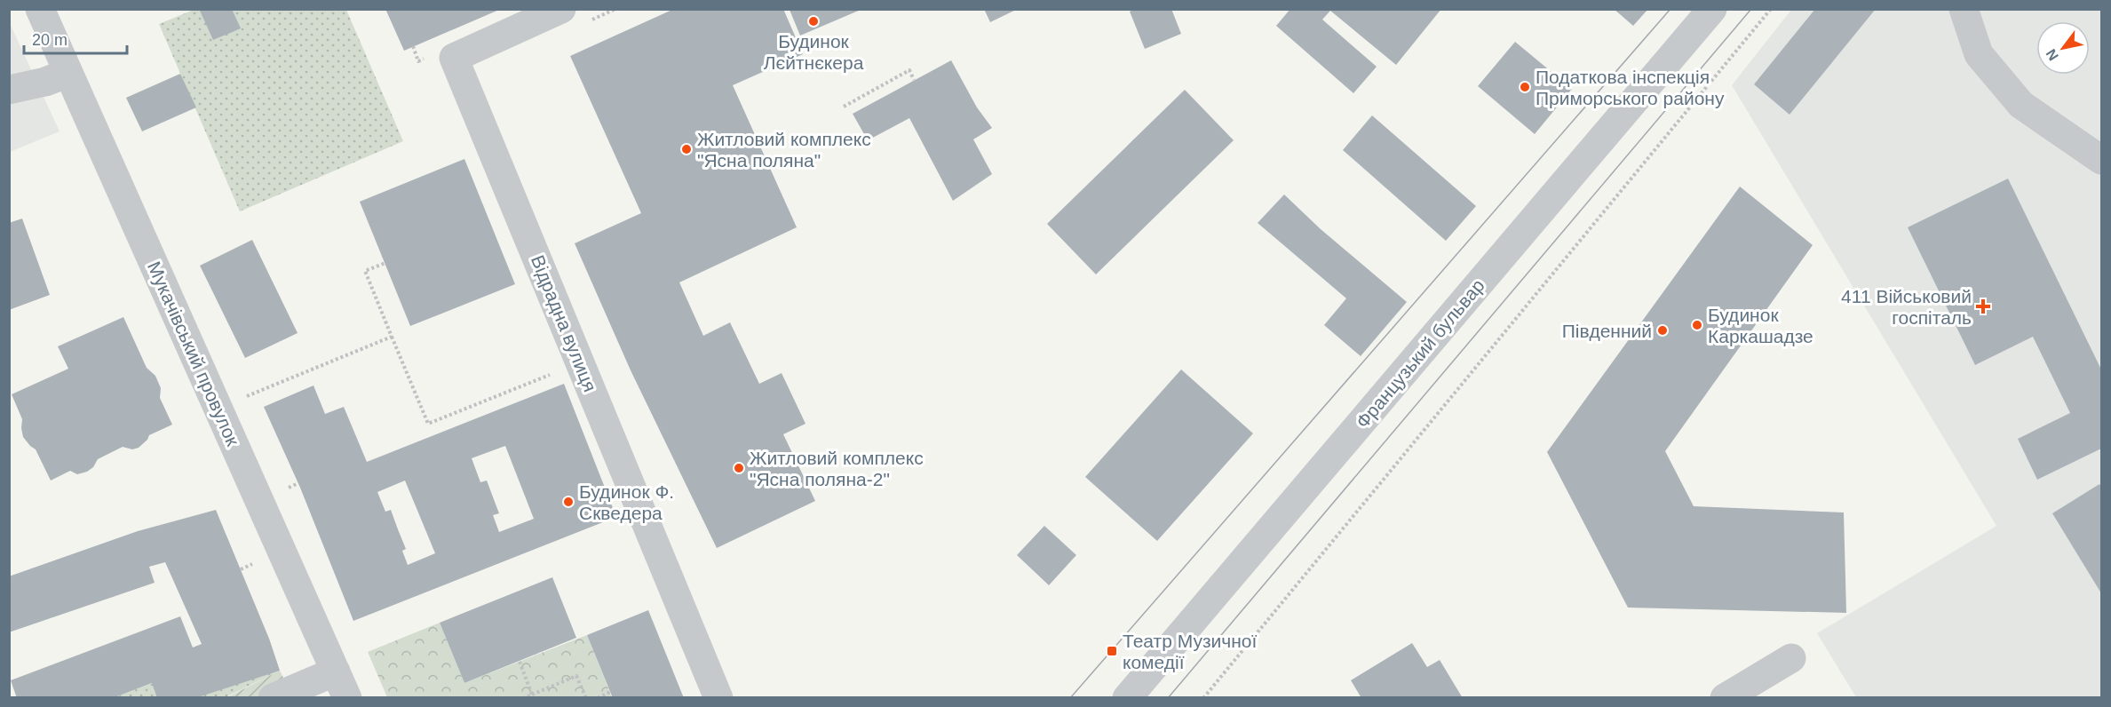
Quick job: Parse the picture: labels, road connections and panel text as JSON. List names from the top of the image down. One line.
{"streets":{"street":["Відрадна вулиця","Мукачівський провулок","Французький бульвар"]},"places":{"other":["Будинок Лєйтнєкера","Податкова інспекція Приморського району","Житловий комплекс \"Ясна поляна\"","Будинок Каркашадзе","Південний","Житловий комплекс \"Ясна поляна-2\"","Будинок Ф. Скведера"],"health":["411 Військовий госпіталь"],"transit":["Театр Музичної комедії"]},"scale_bar":"20 m","north":"bottom left"}
